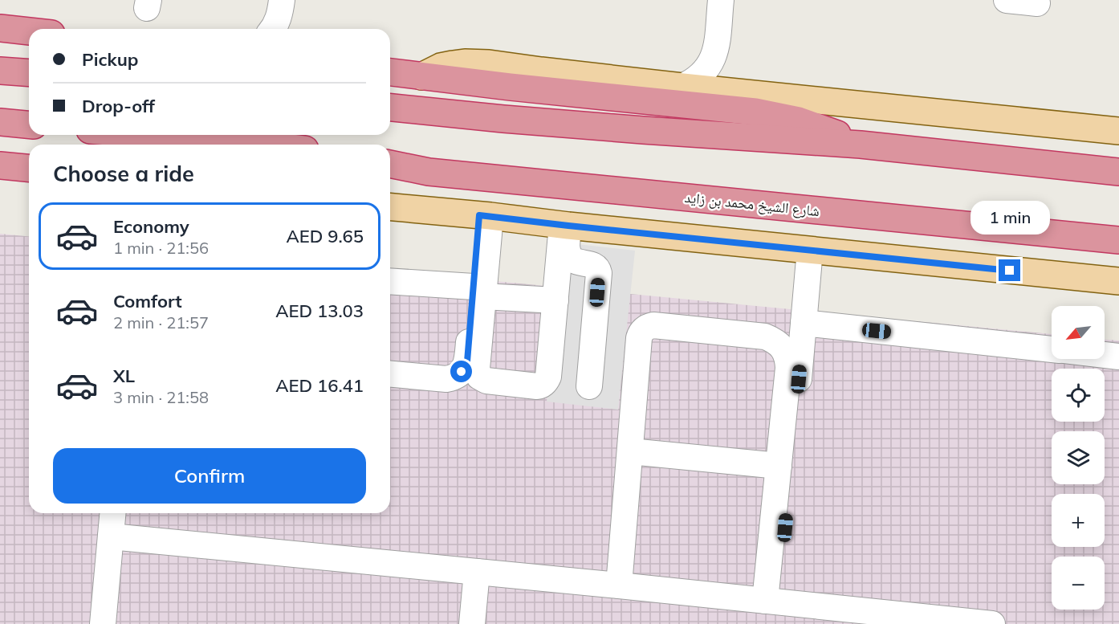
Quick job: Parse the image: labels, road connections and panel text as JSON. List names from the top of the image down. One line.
{"streets":{"highway":["شارع الشيخ محمد بن زايد"]},"north":"bottom left","page":{"banner":["Pickup","Drop-off"],"heading":"Choose a ride","bubble":"1 min","list":[{"name":"Economy","note":"1 min · 21:56","value":"AED 9.65"},{"name":"Comfort","note":"2 min · 21:57","value":"AED 13.03"},{"name":"XL","note":"3 min · 21:58","value":"AED 16.41"}],"map_buttons":["+","−"],"buttons":"Confirm"}}
